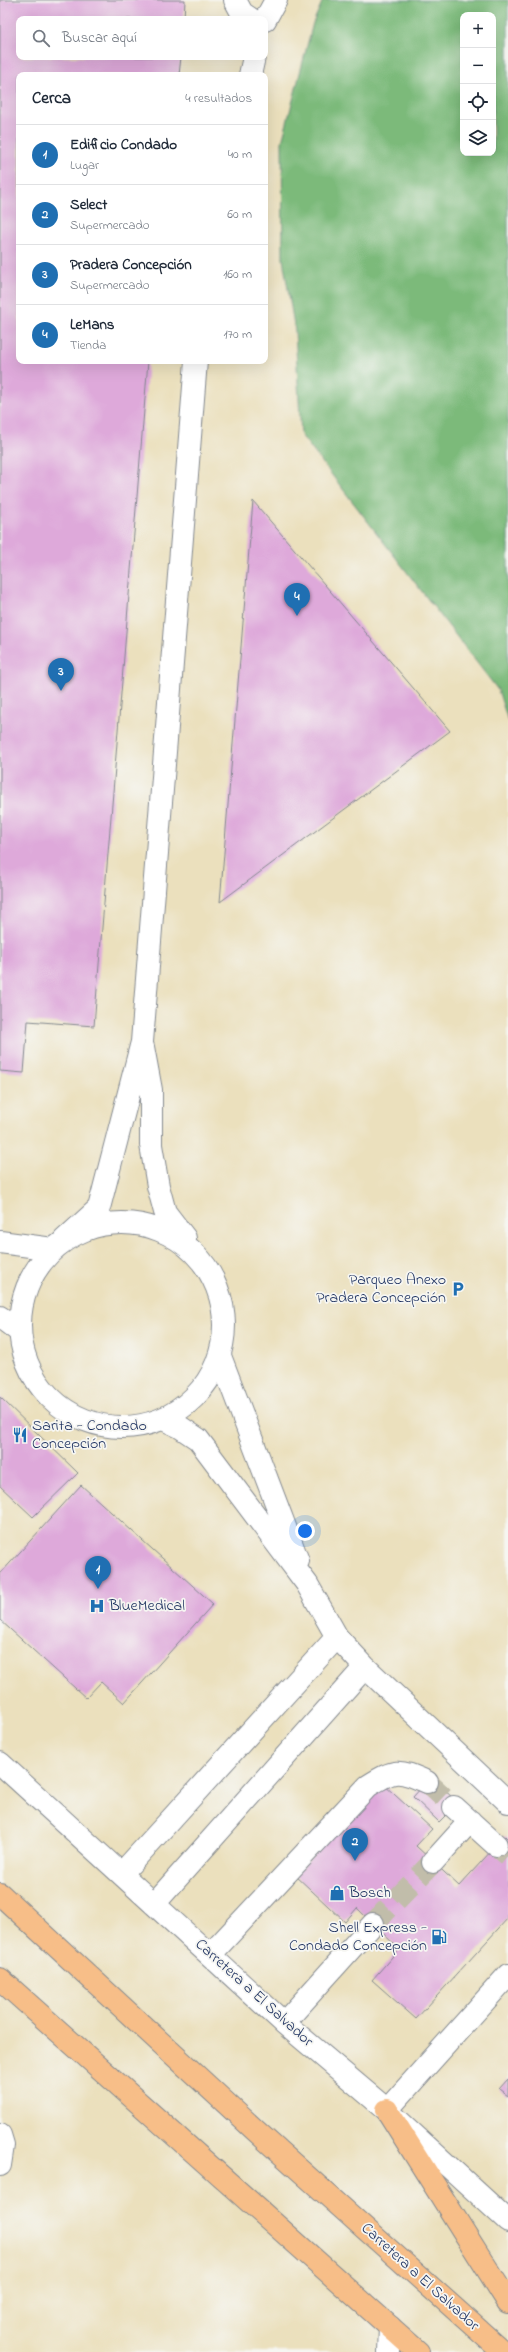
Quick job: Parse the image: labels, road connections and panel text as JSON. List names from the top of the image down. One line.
{"streets":{"highway":["Carretera a El Salvador"]},"places":{"parking":["Parqueo Anexo Pradera Concepción"],"restaurant":["Sarita - Condado Concepción"],"hospital":["BlueMedical"],"shop":["Bosch"],"fuel station":["Shell Express - Condado Concepción"]},"page":{"map_buttons":["+","−"],"search":"Buscar aquí","heading":["Cerca","4 resultados"],"list":[{"mark":"1","name":"Edificio Condado","note":"Lugar","value":"40 m"},{"mark":"2","name":"Select","note":"Supermercado","value":"60 m"},{"mark":"3","name":"Pradera Concepción","note":"Supermercado","value":"160 m"},{"mark":"4","name":"LeMans","note":"Tienda","value":"170 m"}],"pins":["4","3","1","2"]}}
